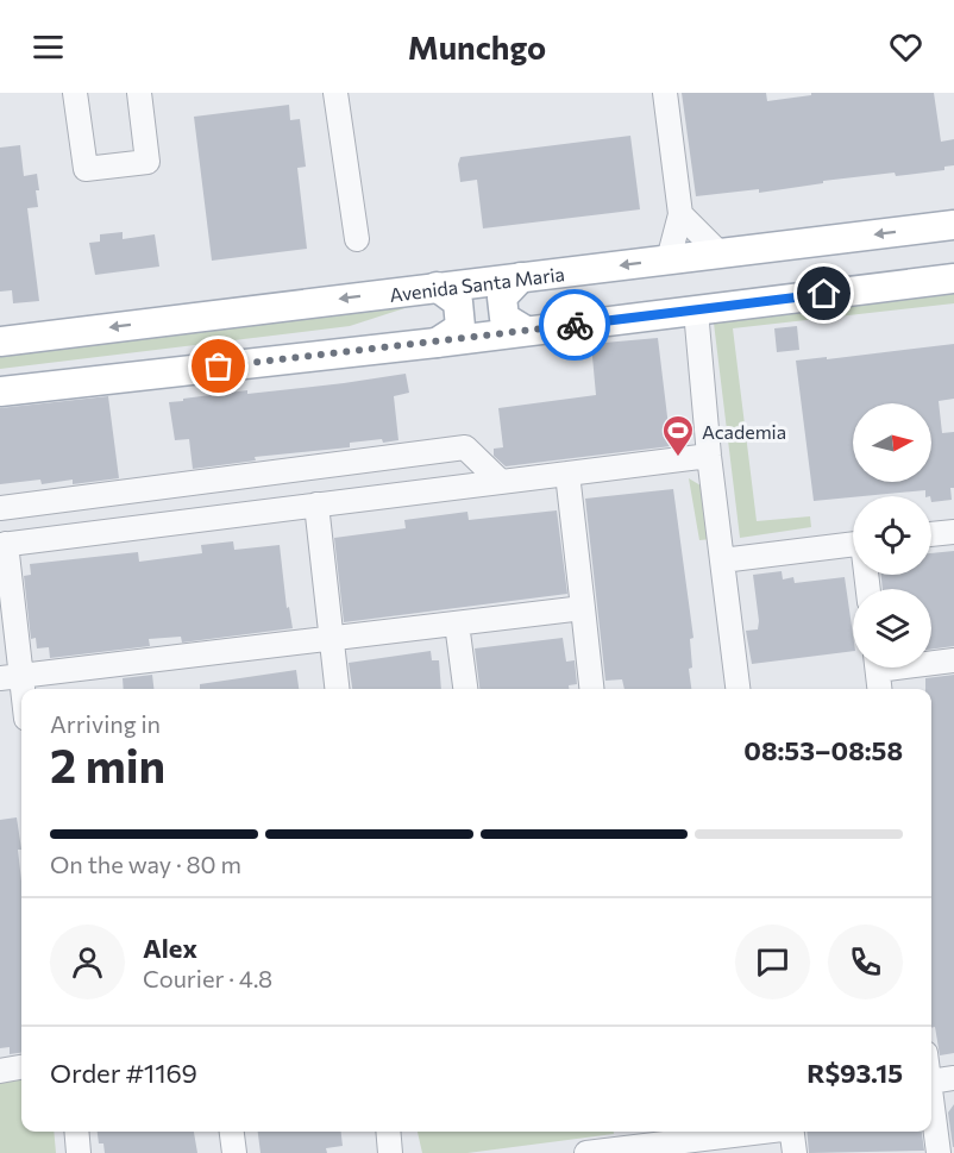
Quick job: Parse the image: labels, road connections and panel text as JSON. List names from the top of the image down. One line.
{"streets":{"main road":["Avenida Santa Maria"]},"places":{"sports":["Academia"]},"north":"right","page":{"header":"Munchgo","heading":["2 min","Arriving in","08:53–08:58"],"panel":["Alex","Courier · 4.8","Order #1169","R$93.15"],"bar":"On the way · 80 m"}}
